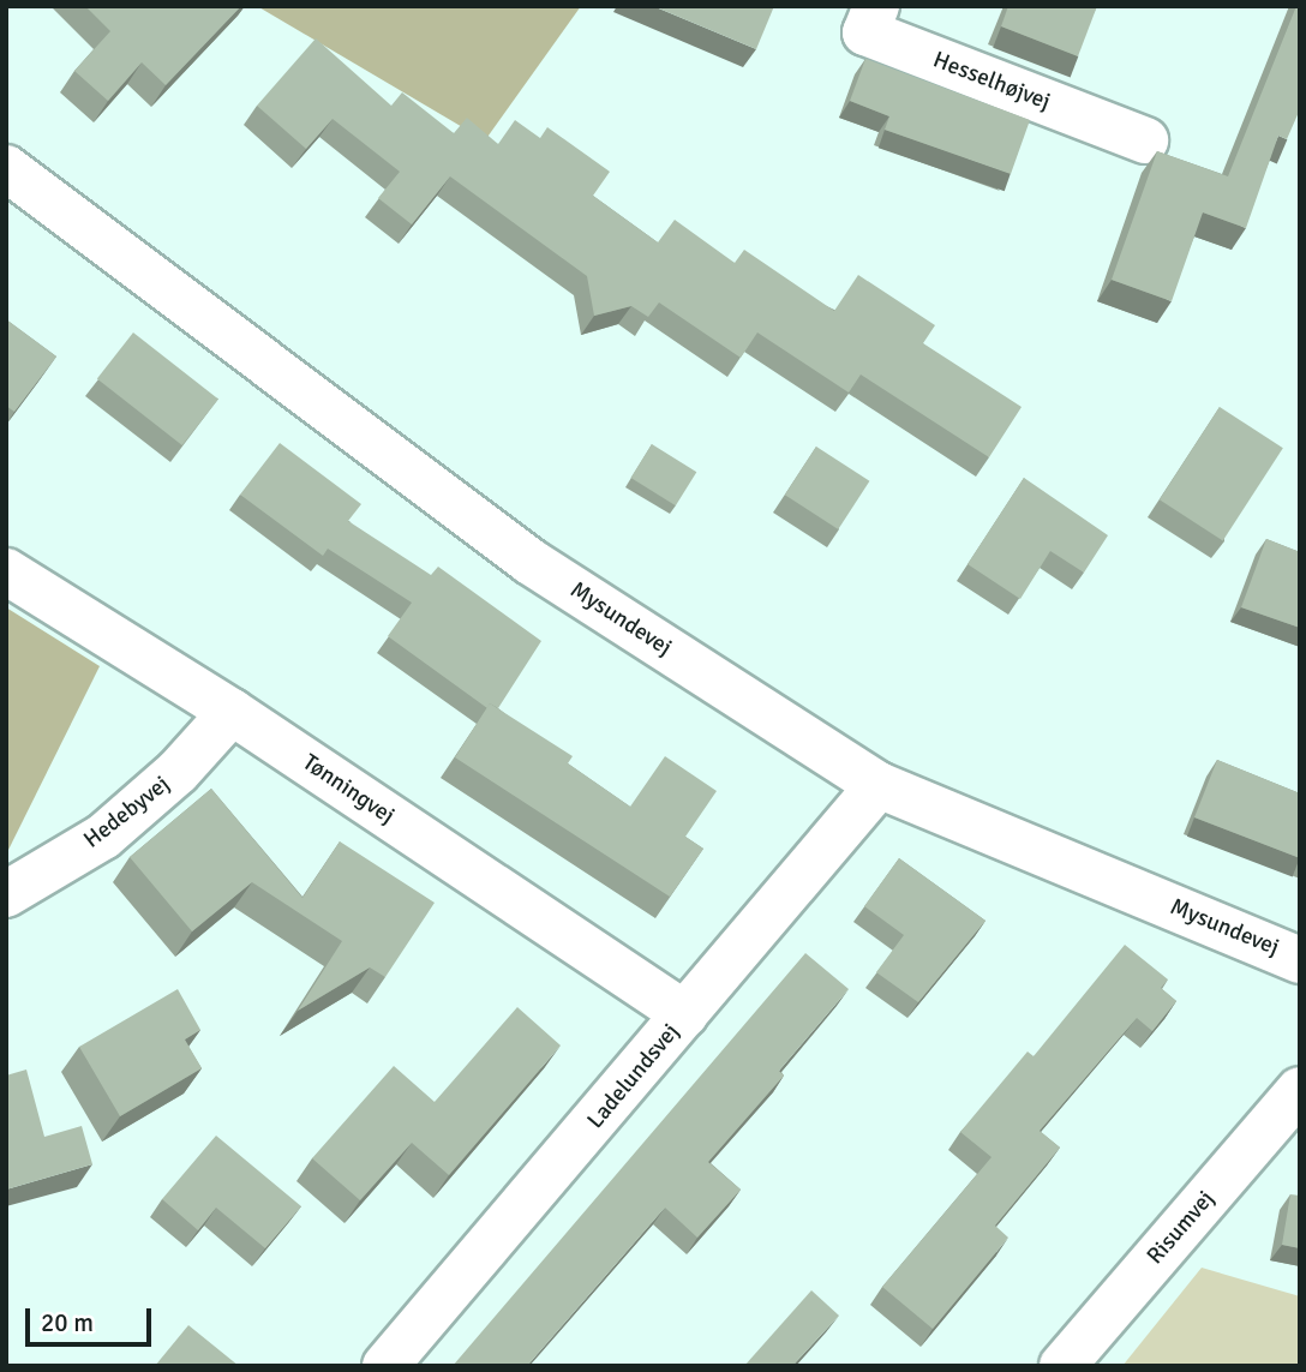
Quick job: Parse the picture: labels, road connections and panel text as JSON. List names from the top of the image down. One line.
{"streets":{"street":["Hesselhøjvej","Mysundevej","Tønningvej","Hedebyvej","Ladelundsvej","Risumvej"]},"crossings":[["Mysundevej","Ladelundsvej"],["Tønningvej","Hedebyvej"],["Tønningvej","Ladelundsvej"]],"scale_bar":"20 m"}
